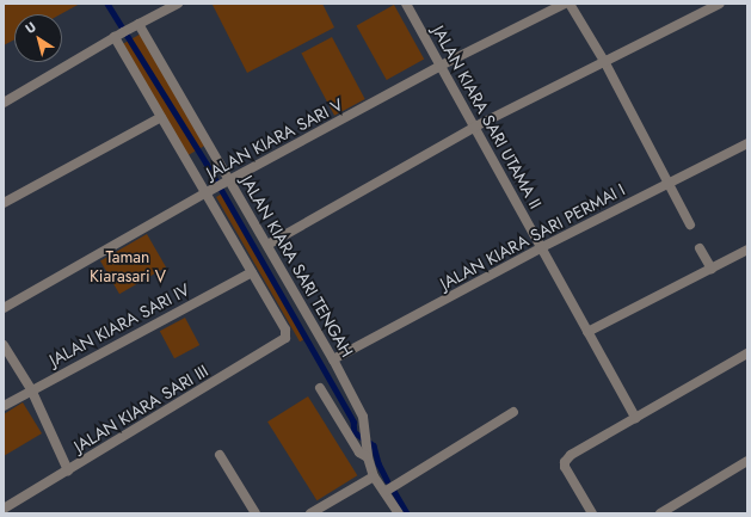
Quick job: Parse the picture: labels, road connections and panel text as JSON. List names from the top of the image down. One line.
{"streets":{"street":["JALAN KIARA SARI UTAMA II","JALAN KIARA SARI V","JALAN KIARA SARI PERMAI I","JALAN KIARA SARI TENGAH","JALAN KIARA SARI IV","JALAN KIARA SARI III"]},"crossings":[["JALAN KIARA SARI UTAMA II","JALAN KIARA SARI V"],["JALAN KIARA SARI UTAMA II","JALAN KIARA SARI PERMAI I"],["JALAN KIARA SARI V","JALAN KIARA SARI TENGAH"],["JALAN KIARA SARI PERMAI I","JALAN KIARA SARI TENGAH"],["JALAN KIARA SARI TENGAH","JALAN KIARA SARI IV"],["JALAN KIARA SARI TENGAH","JALAN KIARA SARI III"]],"parks":["Taman Kiarasari V"],"north":"top left"}
